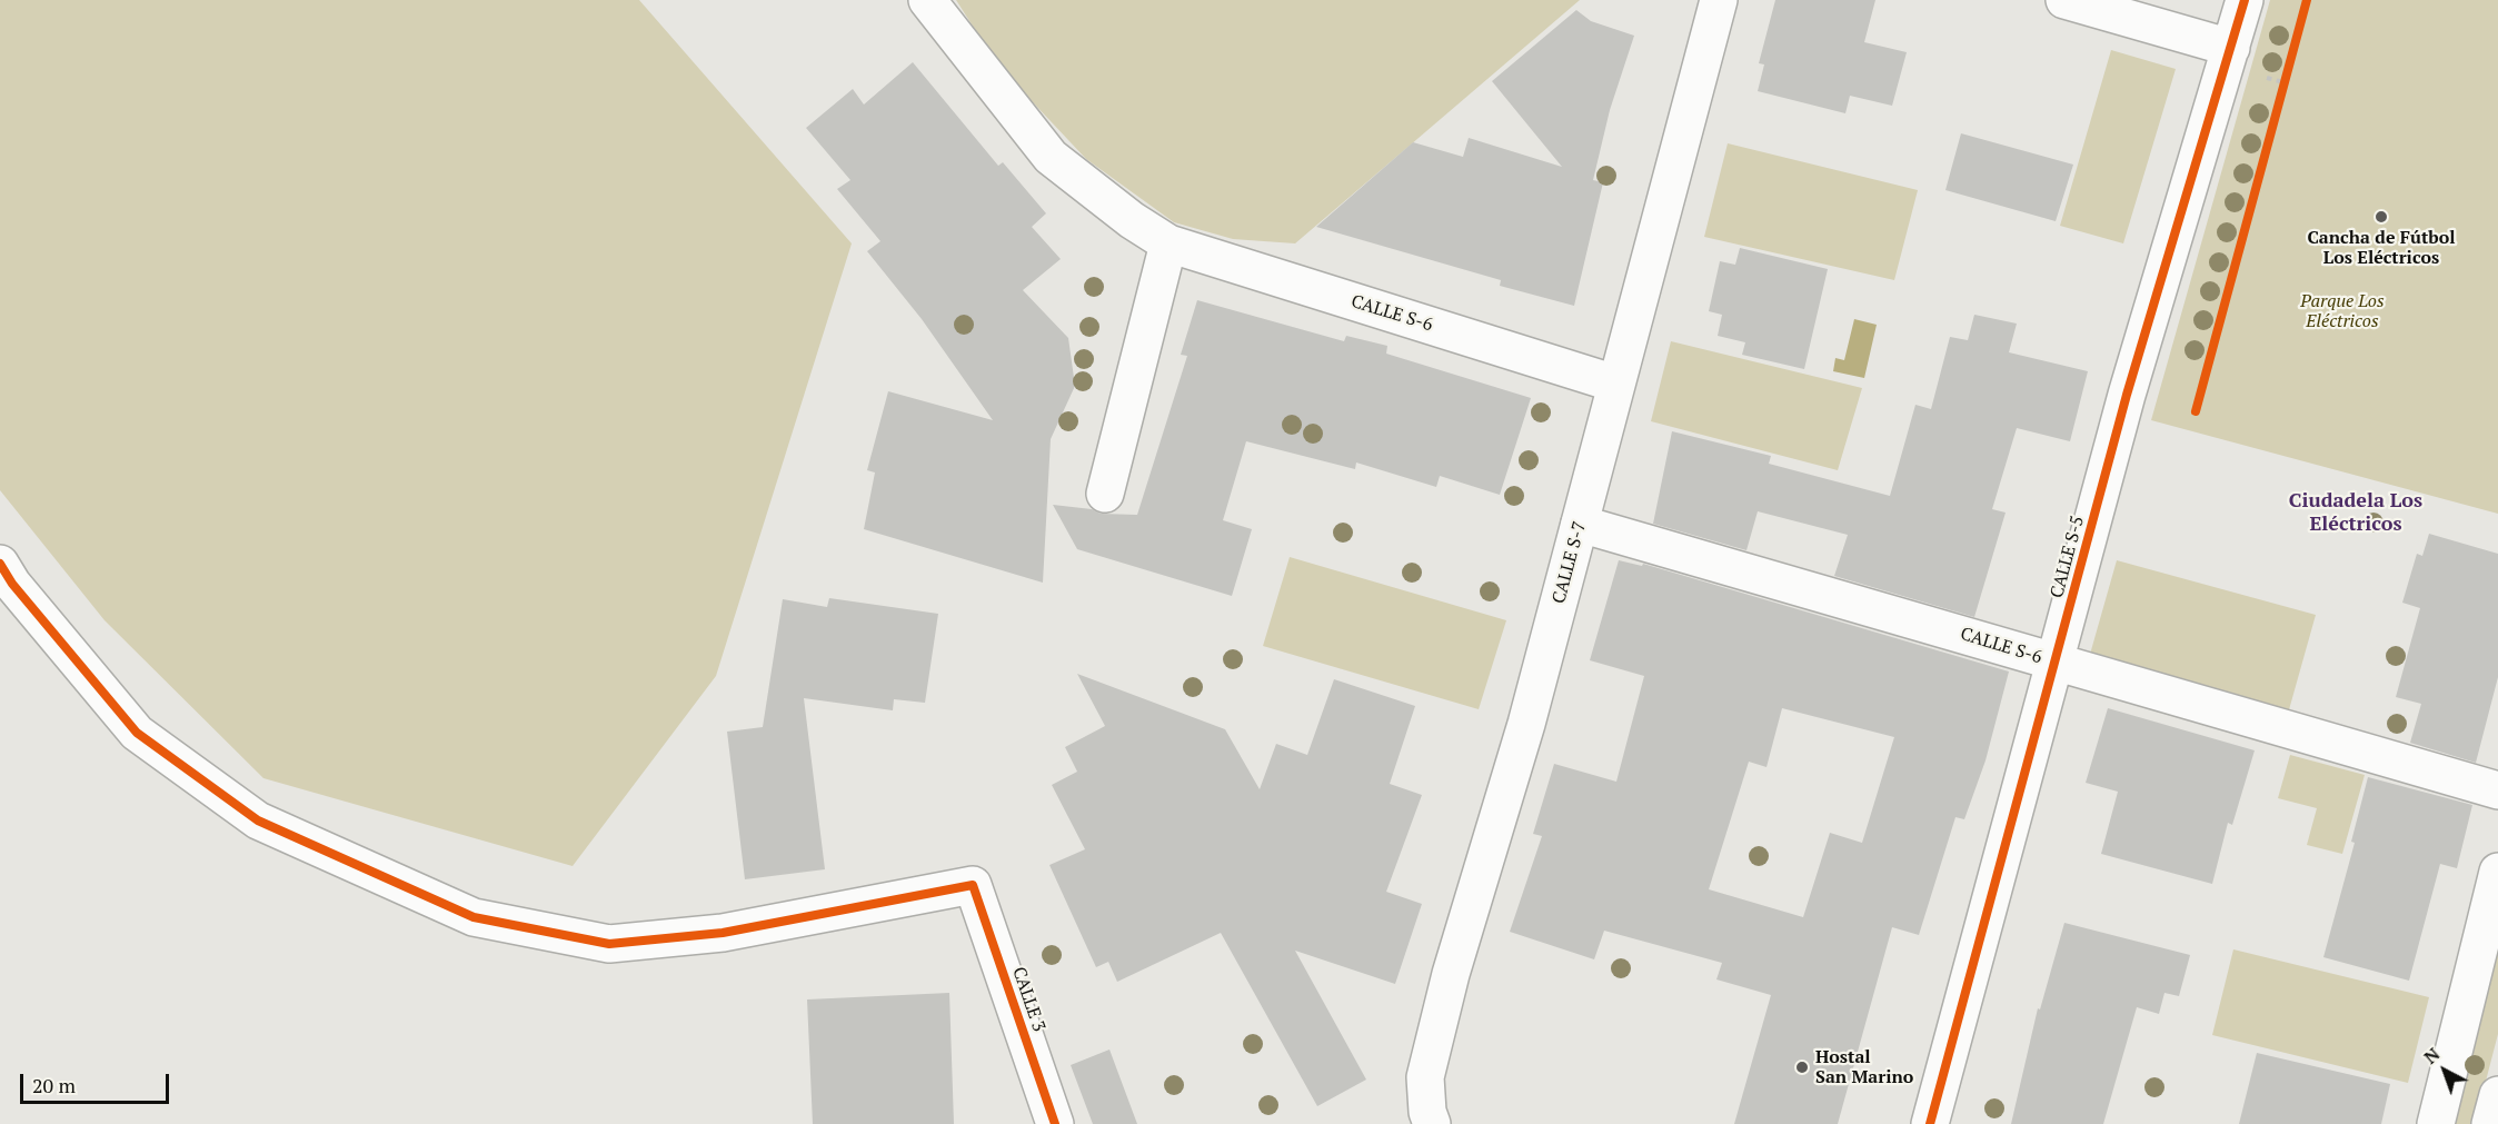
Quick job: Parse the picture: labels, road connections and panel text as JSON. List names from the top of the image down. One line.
{"streets":{"street":["CALLE S-6","CALLE S-5","CALLE S-7","CALLE 3"]},"crossings":[["CALLE S-6","CALLE S-5"],["CALLE S-6","CALLE S-7"]],"districts":["Ciudadela Los Eléctricos"],"parks":["Parque Los Eléctricos"],"places":["Cancha de Fútbol Los Eléctricos","Hostal San Marino"],"scale_bar":"20 m","north":"top left"}
